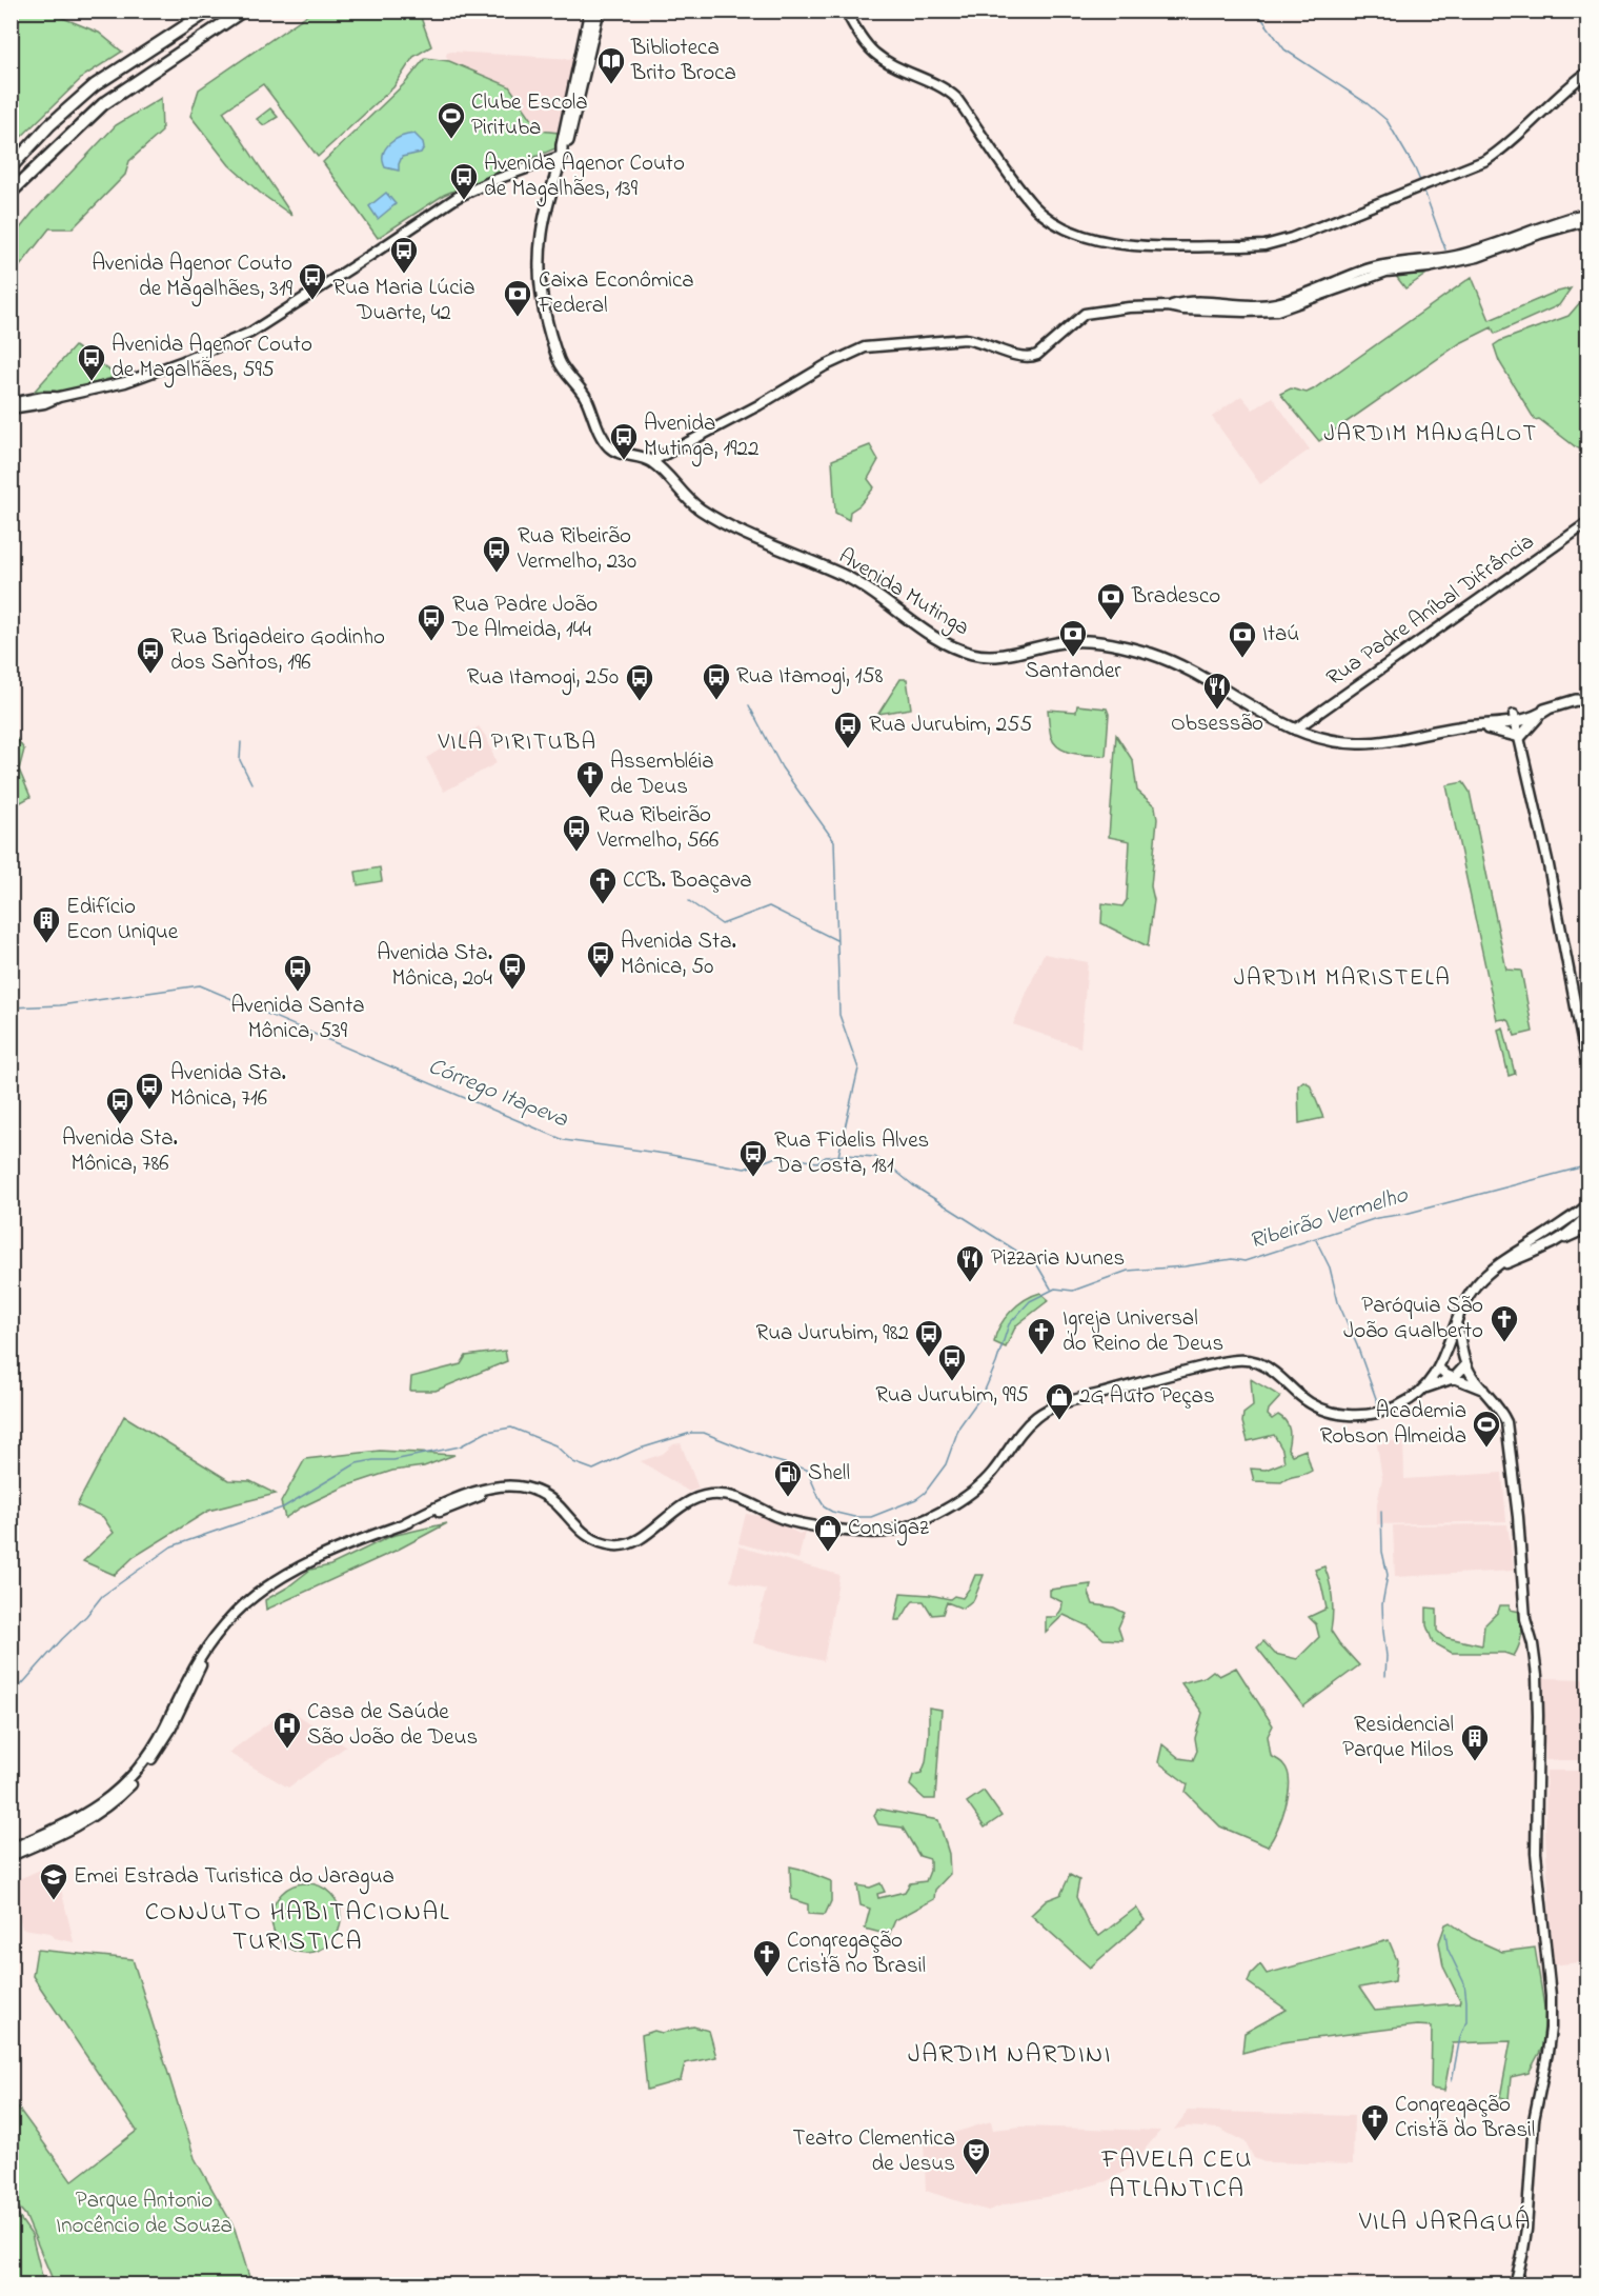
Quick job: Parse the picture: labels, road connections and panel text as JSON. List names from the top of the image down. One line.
{"streets":{"main road":["Avenida Mutinga","Rua Padre Aníbal Difrância"]},"crossings":[["Avenida Mutinga","Rua Padre Aníbal Difrância"]],"districts":["JARDIM MANGALOT","VILA PIRITUBA","JARDIM MARISTELA","CONJUTO HABITACIONAL TURISTICA","JARDIM NARDINI","FAVELA CEU ATLANTICA","VILA JARAGUÁ"],"water":["Córrego Itapeva","Ribeirão Vermelho"],"parks":["Parque Antonio Inocêncio de Souza"],"places":{"library":["Biblioteca Brito Broca"],"sports":["Clube Escola Pirituba","Academia Robson Almeida"],"bus stop":["Avenida Agenor Couto de Magalhães, 139","Rua Maria Lúcia Duarte, 42","Avenida Agenor Couto de Magalhães, 319","Avenida Agenor Couto de Magalhães, 595","Avenida Mutinga, 1922","Rua Ribeirão Vermelho, 230","Rua Padre João De Almeida, 144","Rua Brigadeiro Godinho dos Santos, 196","Rua Itamogi, 158","Rua Itamogi, 250","Rua Jurubim, 255","Rua Ribeirão Vermelho, 566","Avenida Sta. Mônica, 50","Avenida Sta. Mônica, 204","Avenida Santa Mônica, 539","Avenida Sta. Mônica, 716","Avenida Sta. Mônica, 786","Rua Fidelis Alves Da Costa, 181","Rua Jurubim, 982","Rua Jurubim, 995"],"bank":["Caixa Econômica Federal","Bradesco","Santander","Itaú"],"restaurant":["Obsessão","Pizzaria Nunes"],"church":["Assembléia de Deus","CCB. Boaçava","Paróquia São João Gualberto","Igreja Universal do Reino de Deus","Congregação Cristã no Brasil","Congregação Cristã do Brasil"],"building":["Edifício Econ Unique","Residencial Parque Milos"],"shop":["2G Auto Peças","Consigaz"],"fuel station":["Shell"],"hospital":["Casa de Saúde São João de Deus"],"school or university":["Emei Estrada Turistica do Jaragua"],"theatre":["Teatro Clementica de Jesus"]}}
